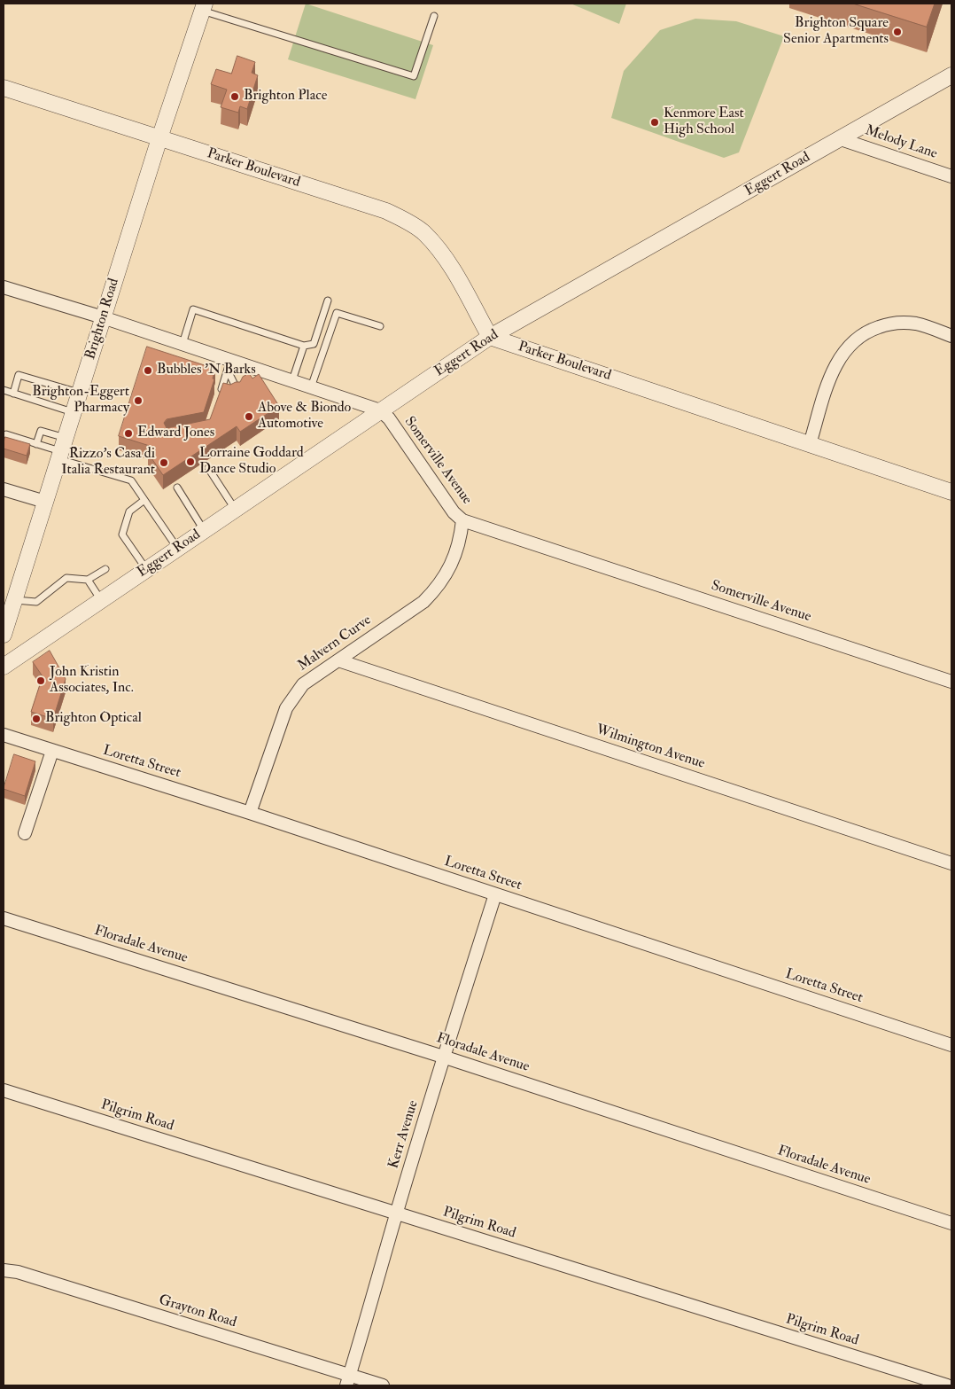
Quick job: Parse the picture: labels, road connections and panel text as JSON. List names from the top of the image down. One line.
{"streets":{"street":["Melody Lane","Parker Boulevard","Eggert Road","Brighton Road","Somerville Avenue","Malvern Curve","Wilmington Avenue","Loretta Street","Floradale Avenue","Pilgrim Road","Kerr Avenue","Grayton Road"]},"crossings":[["Melody Lane","Eggert Road"],["Parker Boulevard","Eggert Road"],["Parker Boulevard","Brighton Road"],["Eggert Road","Somerville Avenue"],["Somerville Avenue","Malvern Curve"],["Malvern Curve","Wilmington Avenue"],["Malvern Curve","Loretta Street"],["Loretta Street","Kerr Avenue"],["Floradale Avenue","Kerr Avenue"],["Pilgrim Road","Kerr Avenue"],["Kerr Avenue","Grayton Road"]],"places":["Brighton Square Senior Apartments","Brighton Place","Kenmore East High School","Bubbles 'N Barks","Brighton-Eggert Pharmacy","Above & Biondo Automotive","Edward Jones","Lorraine Goddard Dance Studio","Rizzo's Casa di Italia Restaurant","John Kristin Associates, Inc.","Brighton Optical"]}
